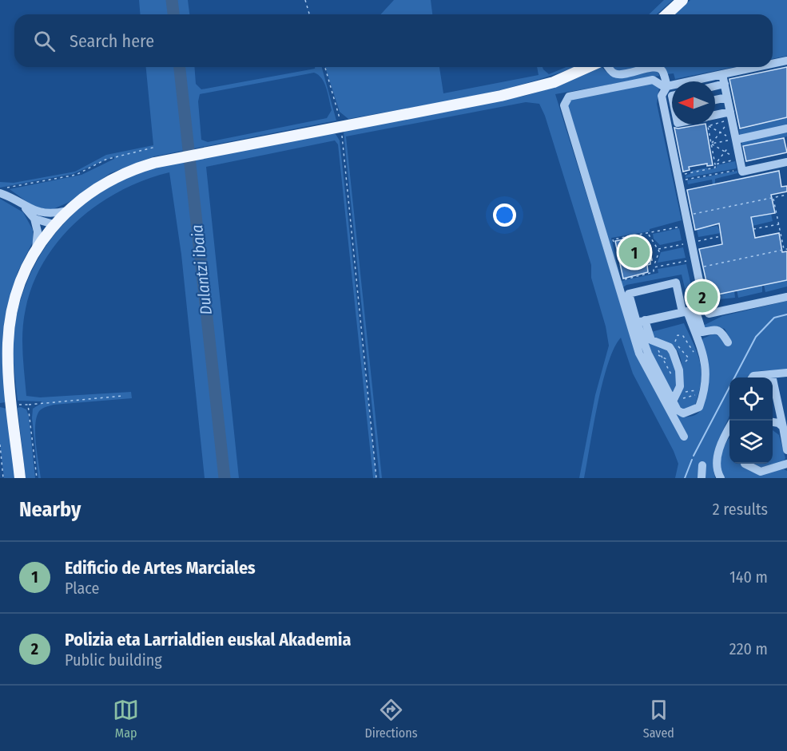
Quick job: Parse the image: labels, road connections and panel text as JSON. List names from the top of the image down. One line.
{"water":["Dulantzi ibaia"],"north":"left","page":{"search":"Search here","pins":["1","2"],"heading":["Nearby","2 results"],"list":[{"mark":"1","name":"Edificio de Artes Marciales","note":"Place","value":"140 m"},{"mark":"2","name":"Polizia eta Larrialdien euskal Akademia","note":"Public building","value":"220 m"}],"nav":["Map","Directions","Saved"]}}
